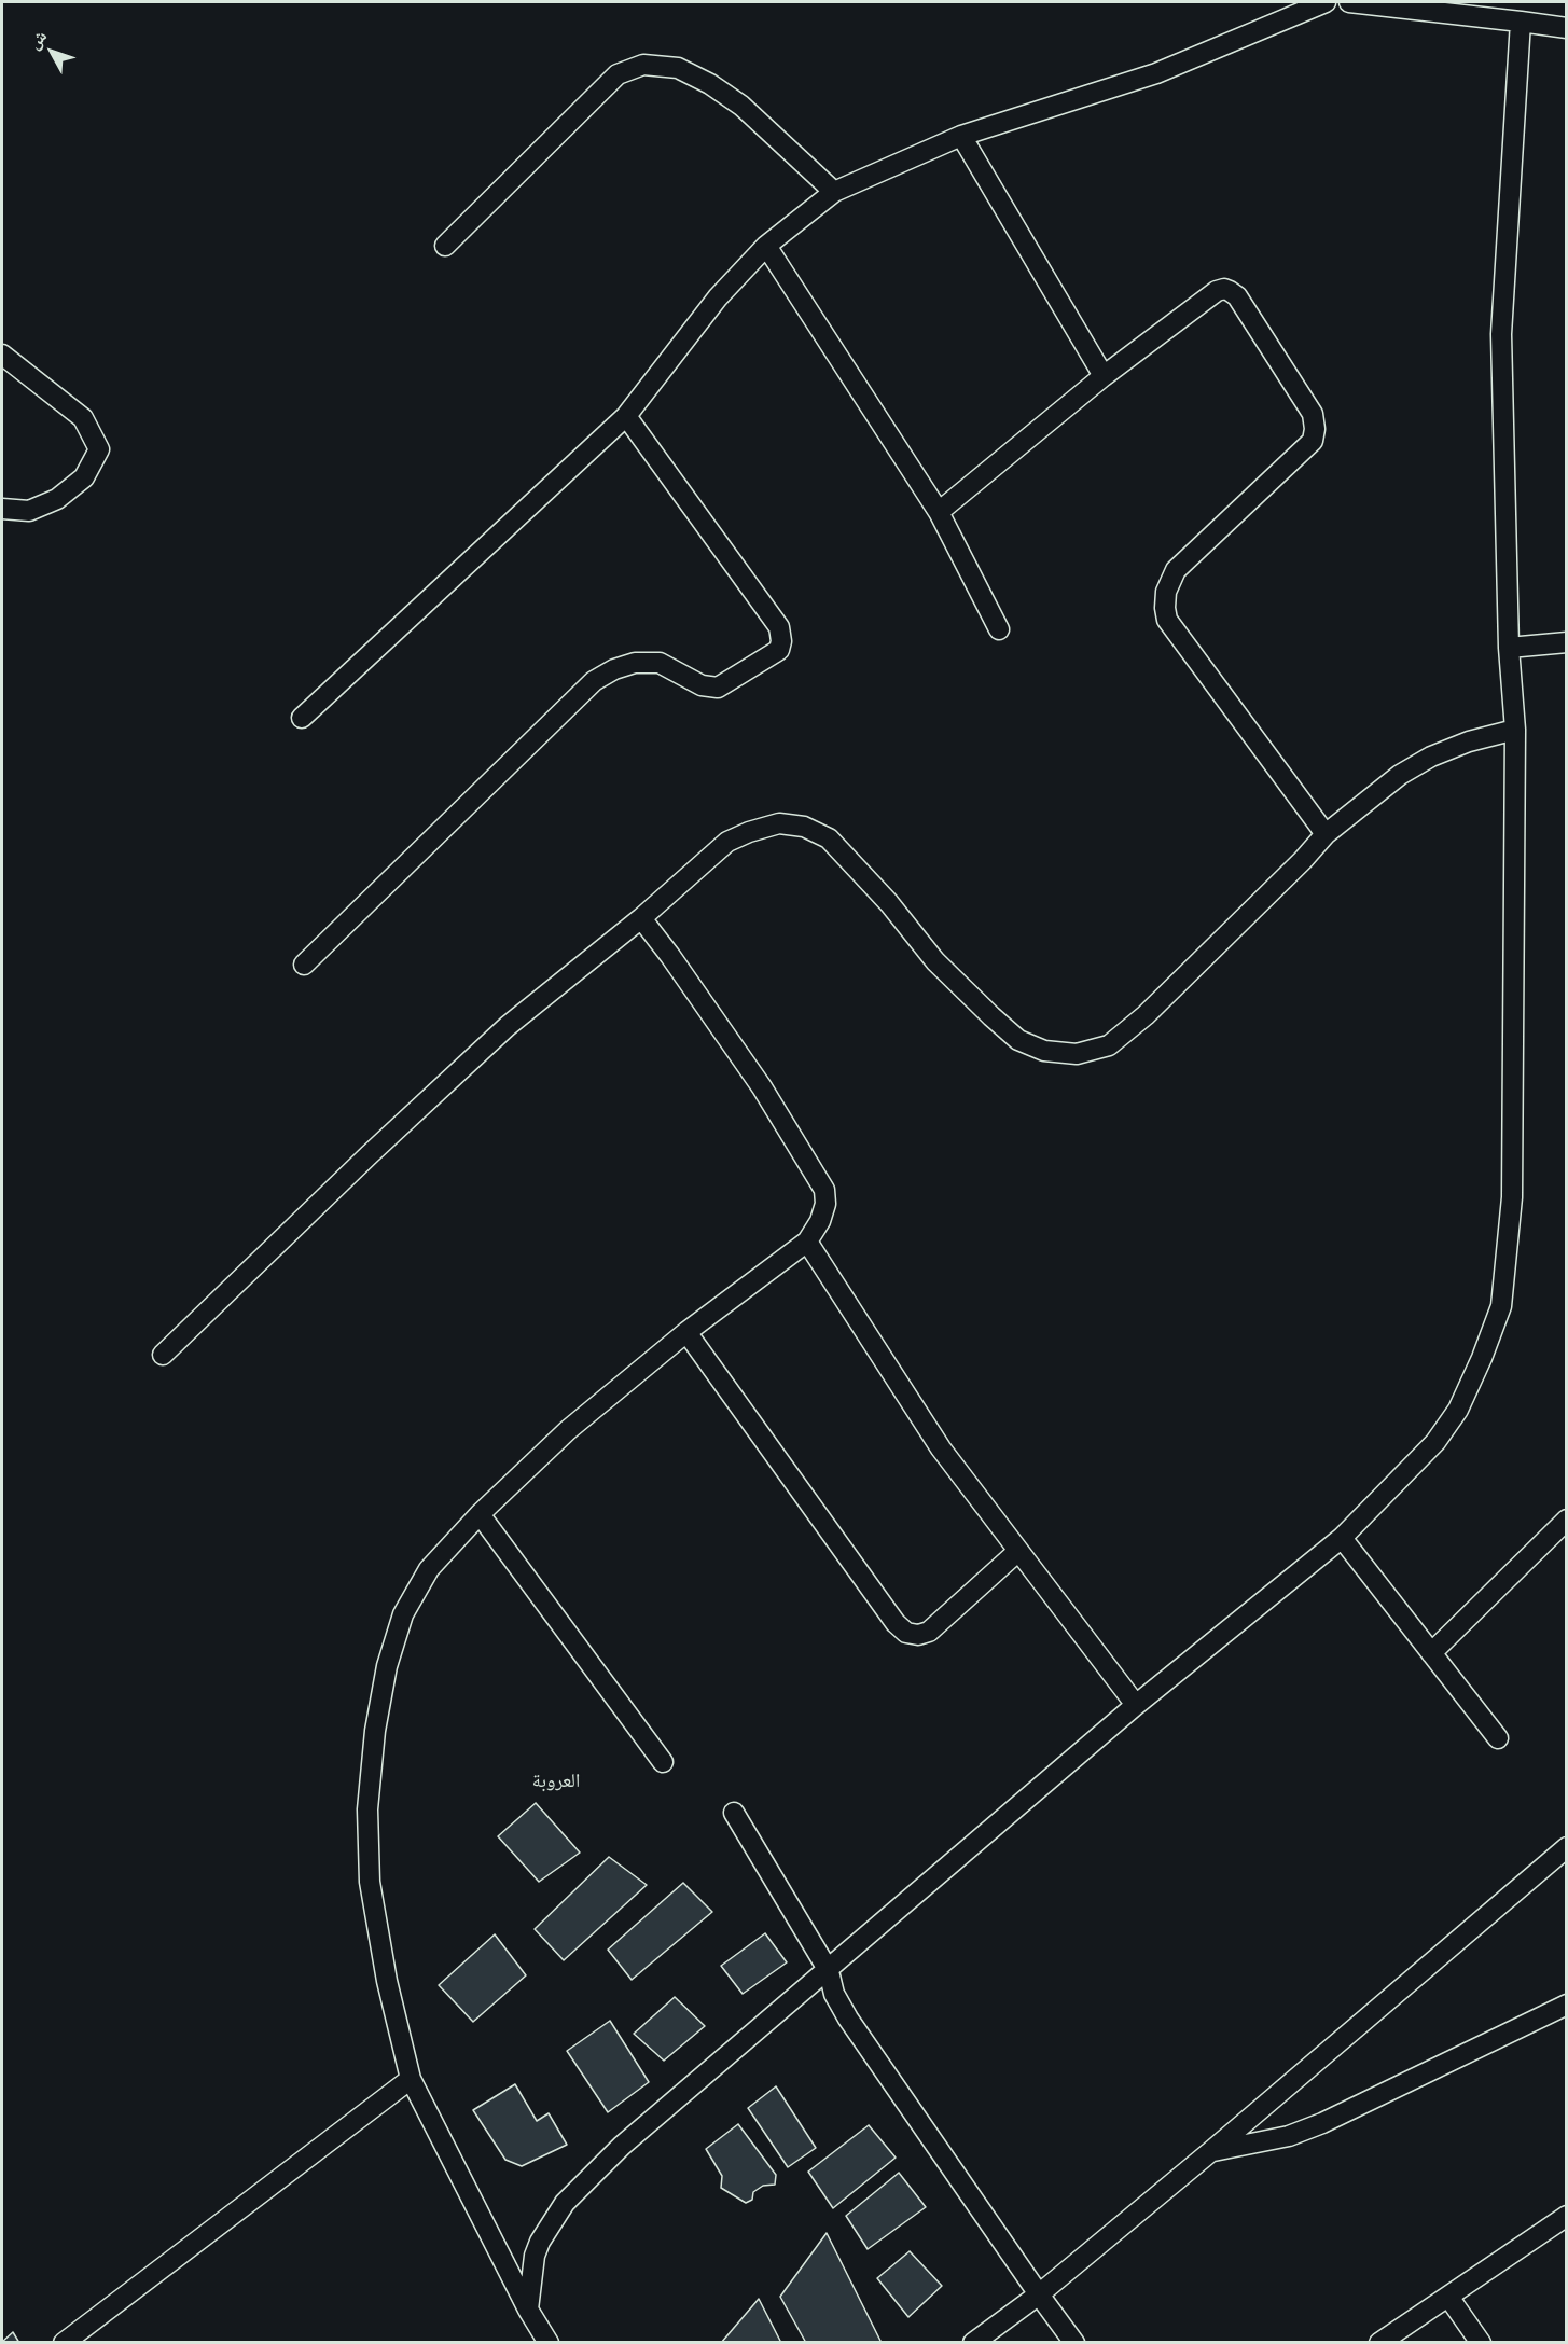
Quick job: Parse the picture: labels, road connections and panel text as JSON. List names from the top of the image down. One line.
{"districts":["العروبة"],"north":"top left"}
